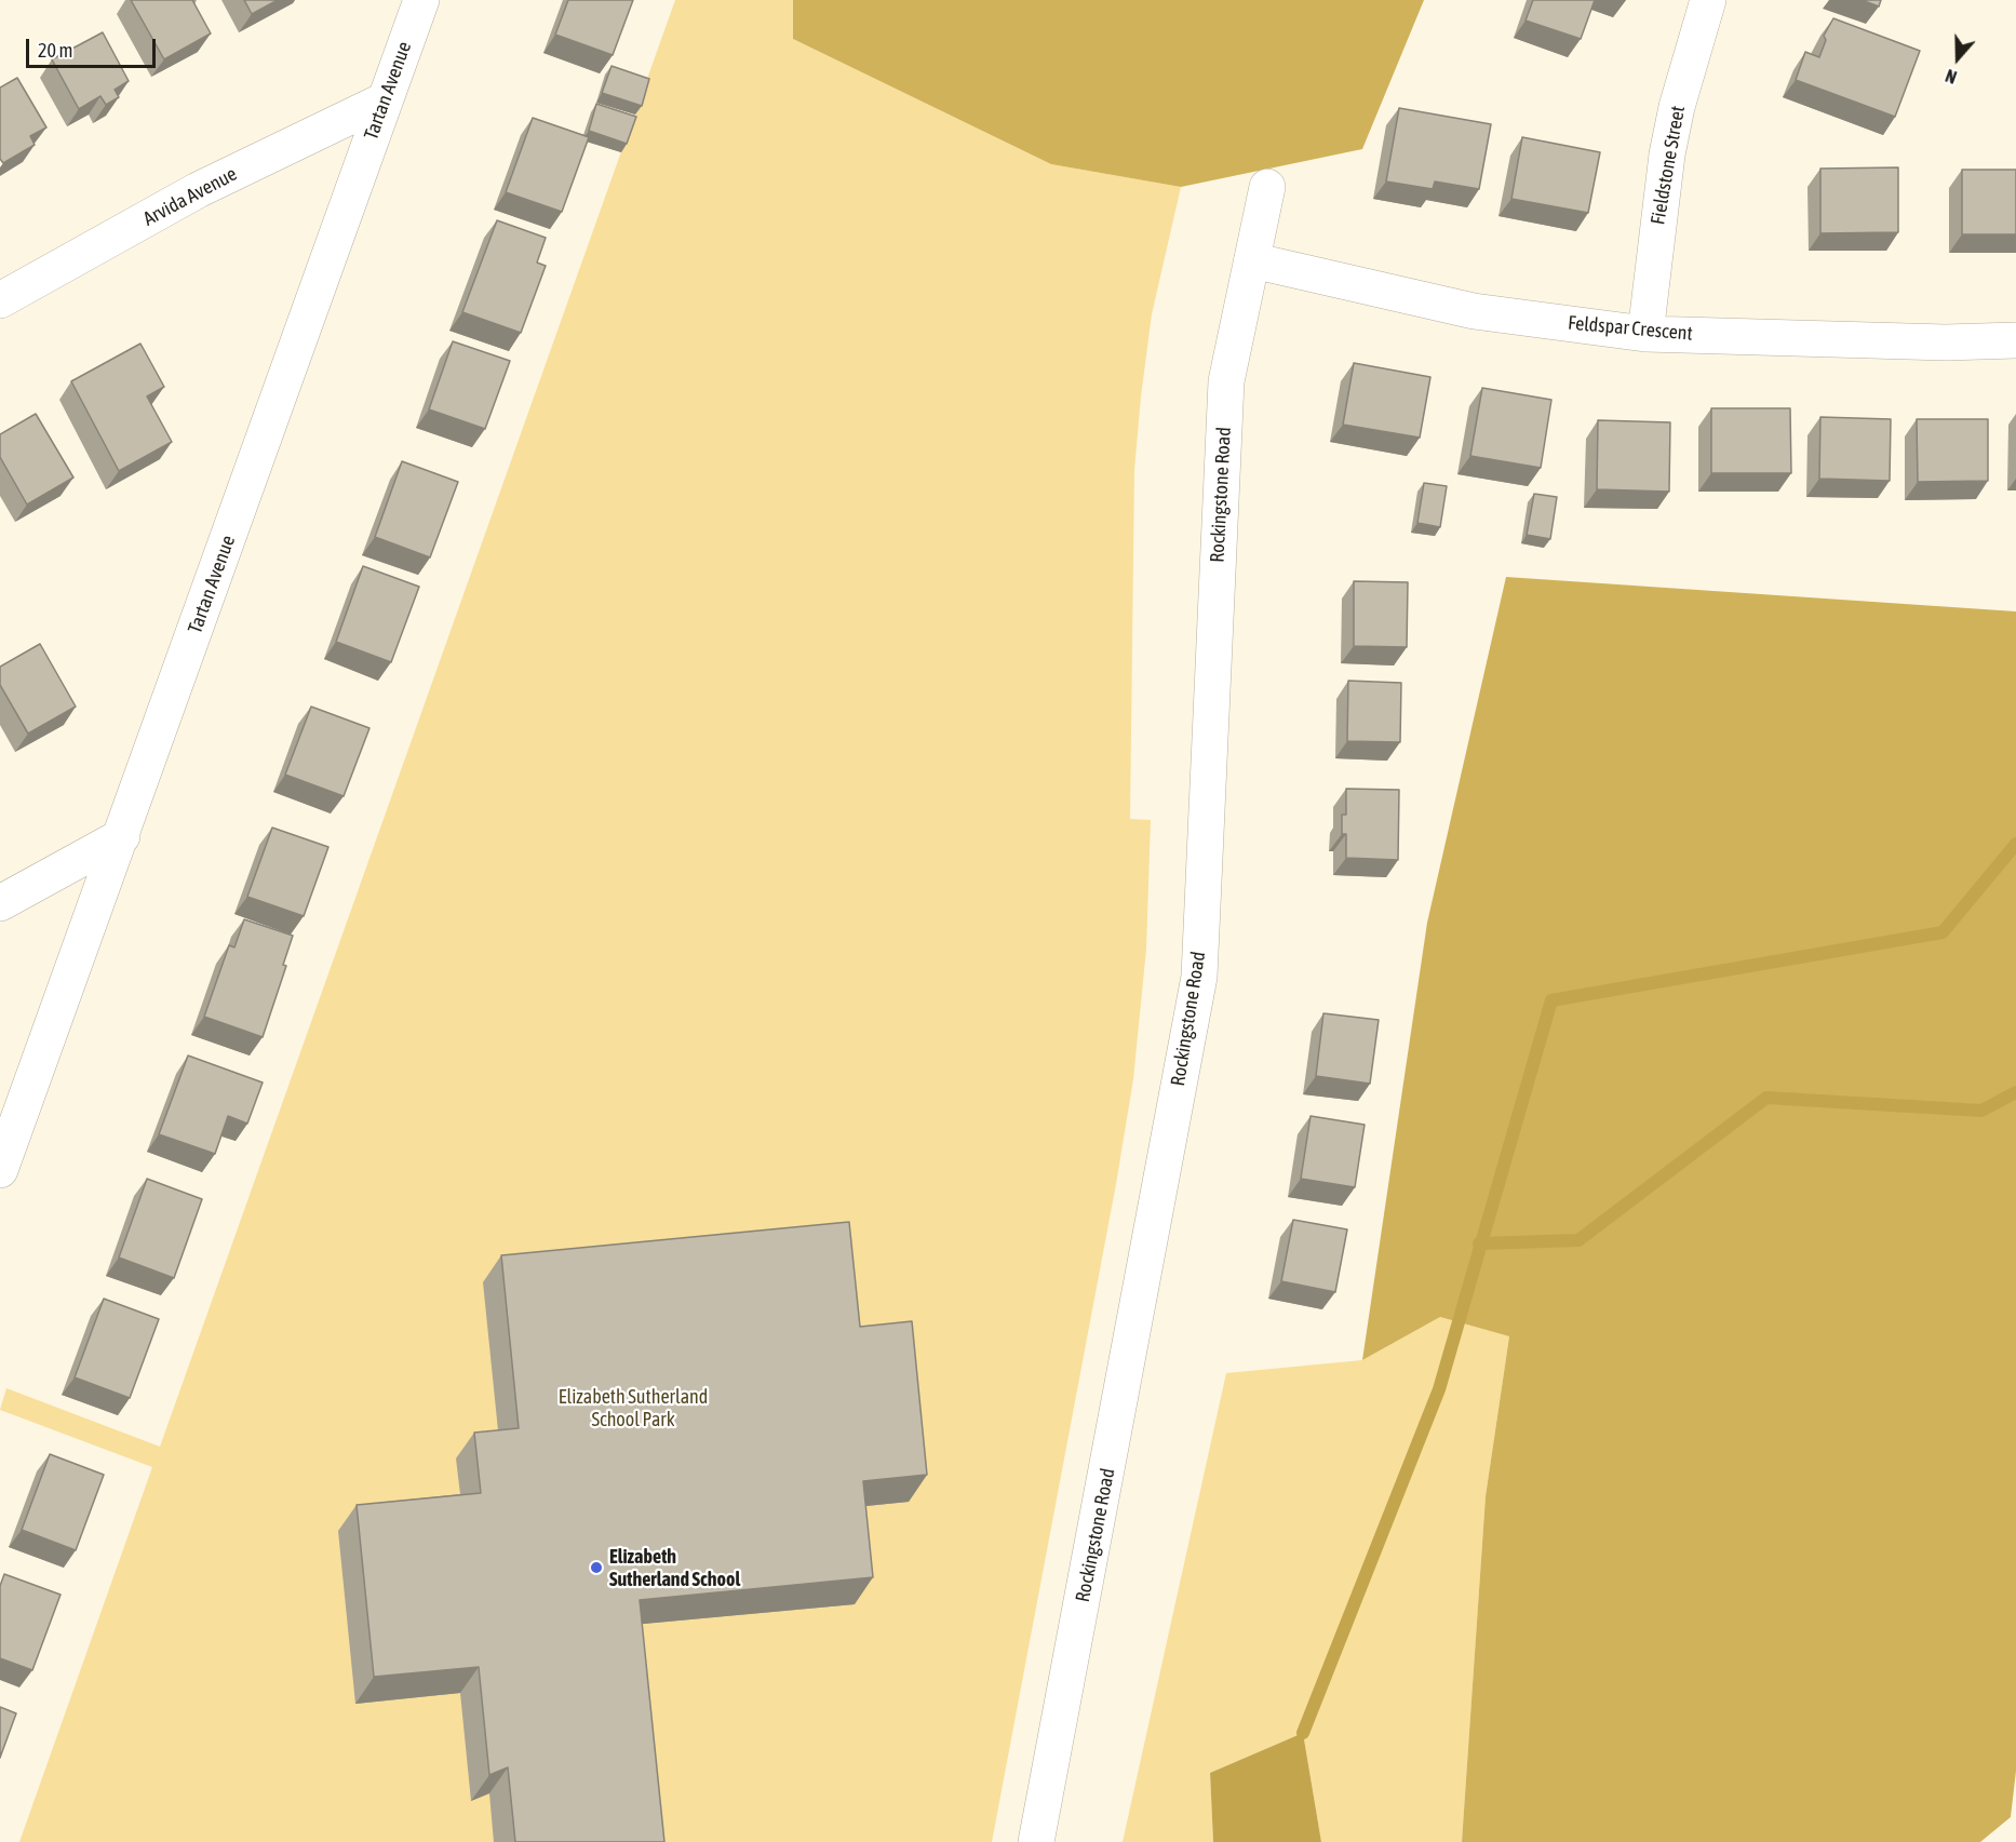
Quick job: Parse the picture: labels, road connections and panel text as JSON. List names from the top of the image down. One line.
{"streets":{"street":["Tartan Avenue","Fieldstone Street","Arvida Avenue","Feldspar Crescent","Rockingstone Road"]},"crossings":[["Tartan Avenue","Arvida Avenue"],["Fieldstone Street","Feldspar Crescent"],["Feldspar Crescent","Rockingstone Road"]],"parks":["Elizabeth Sutherland School Park"],"places":["Elizabeth Sutherland School"],"scale_bar":"20 m","north":"bottom"}
